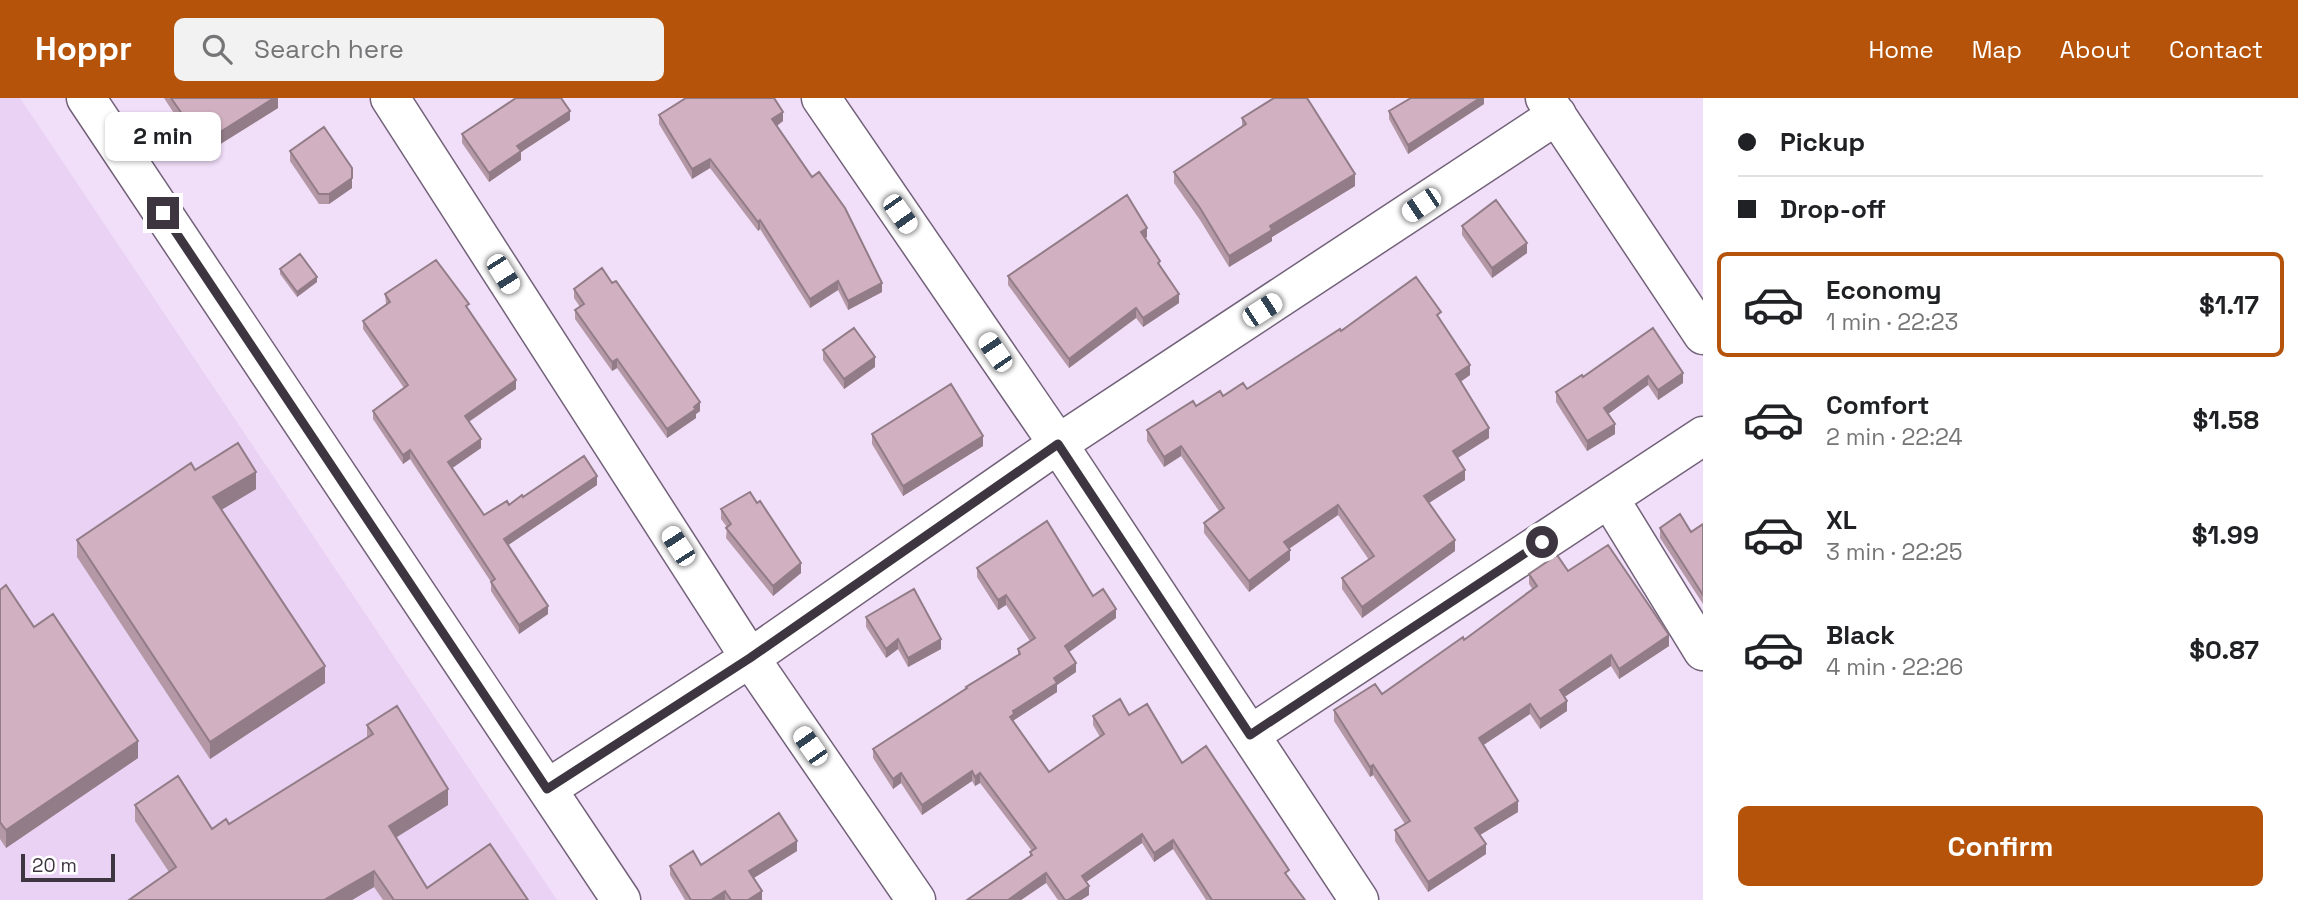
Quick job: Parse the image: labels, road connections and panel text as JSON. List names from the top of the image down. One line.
{"scale_bar":"20 m","page":{"header":"Hoppr","search":"Search here","nav":["Home","Map","About","Contact"],"banner":["Pickup","Drop-off"],"bubble":"2 min","list":[{"name":"Economy","note":"1 min · 22:23","value":"$1.17"},{"name":"Comfort","note":"2 min · 22:24","value":"$1.58"},{"name":"XL","note":"3 min · 22:25","value":"$1.99"},{"name":"Black","note":"4 min · 22:26","value":"$0.87"}],"buttons":"Confirm","scale":"20 m"}}
